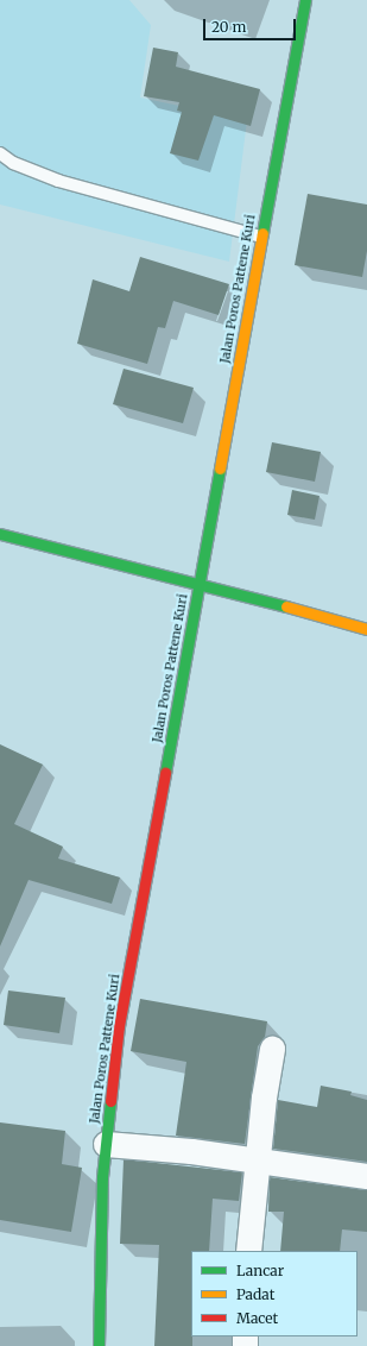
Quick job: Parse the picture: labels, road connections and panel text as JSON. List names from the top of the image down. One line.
{"streets":{"street":["Jalan Poros Pattene Kuri"]},"legend":["Lancar","Padat","Macet"],"scale_bar":"20 m"}
